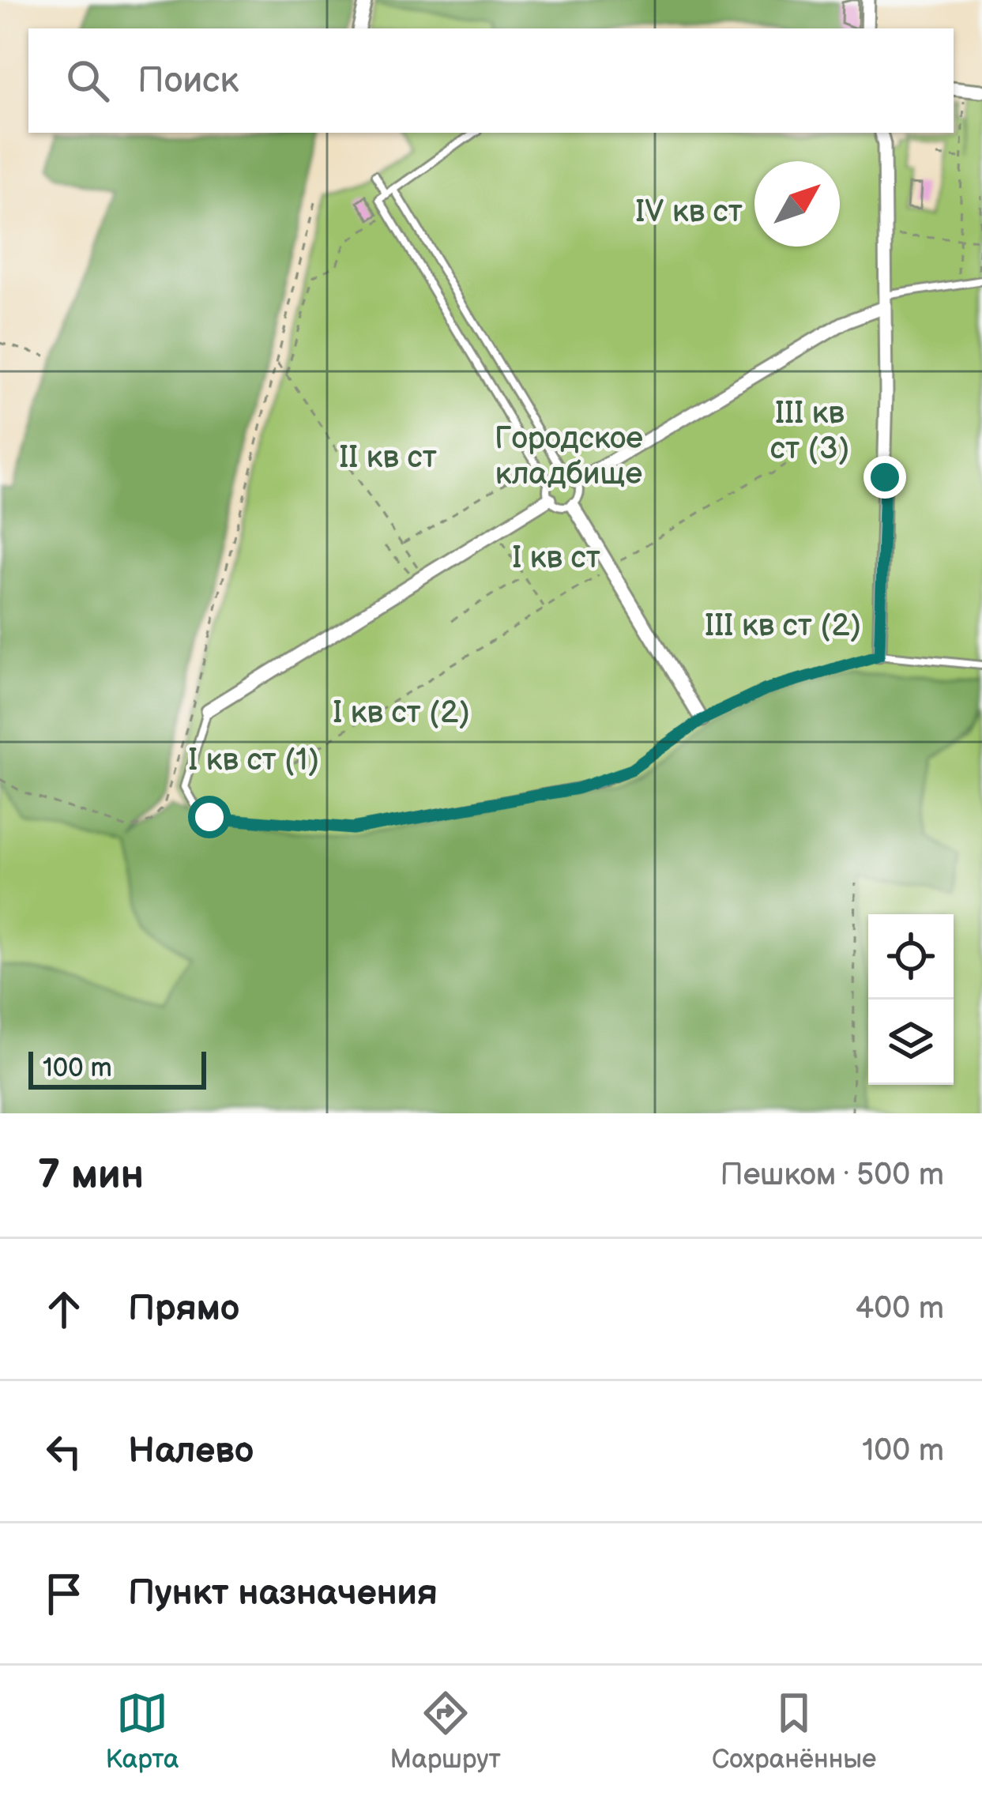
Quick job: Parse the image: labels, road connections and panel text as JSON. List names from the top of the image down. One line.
{"parks":["IV кв ст","III кв ст (3)","Городское кладбище","II кв ст","I кв ст","III кв ст (2)","I кв ст (2)","I кв ст (1)"],"scale_bar":"100 m","north":"top right","page":{"search":"Поиск","scale":"100 m","heading":["7 мин","Пешком · 500 m"],"list":[["Прямо","400 m"],["Налево","100 m"],"Пункт назначения"],"nav":["Карта","Маршрут","Сохранённые"]}}
